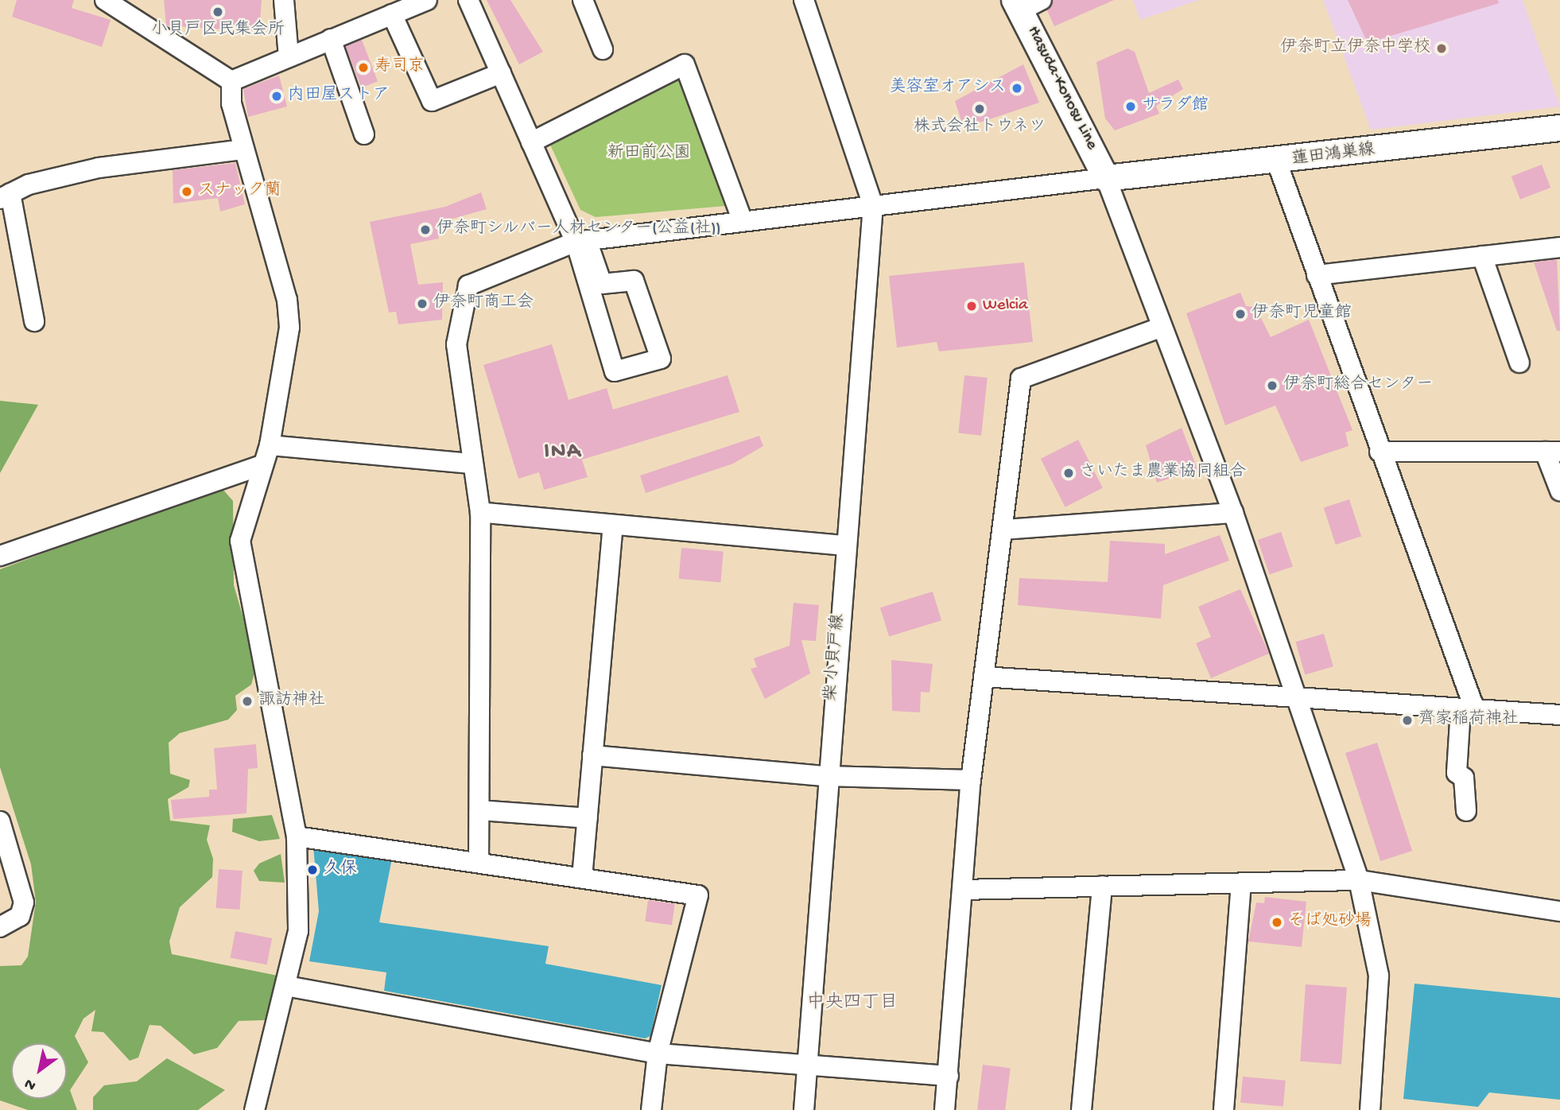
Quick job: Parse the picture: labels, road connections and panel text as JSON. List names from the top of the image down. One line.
{"streets":{"main road":["Hasuda-Konosu Line","蓮田鴻巣線"],"street":["柴 小貝戸線"]},"crossings":[["Hasuda-Konosu Line","蓮田鴻巣線"]],"districts":["INA","中央四丁目"],"parks":["新田前公園"],"places":["小貝戸区民集会所","伊奈町立伊奈中学校","寿司京","美容室オアシス","内田屋ストア","サラダ館","株式会社トウネツ","スナック蘭","伊奈町シルバー人材センター(公益(社))","伊奈町商工会","Welcia","伊奈町児童館","伊奈町総合センター","さいたま農業協同組合","諏訪神社","齊家稲荷神社","久保","そば処砂場"],"north":"bottom left"}
